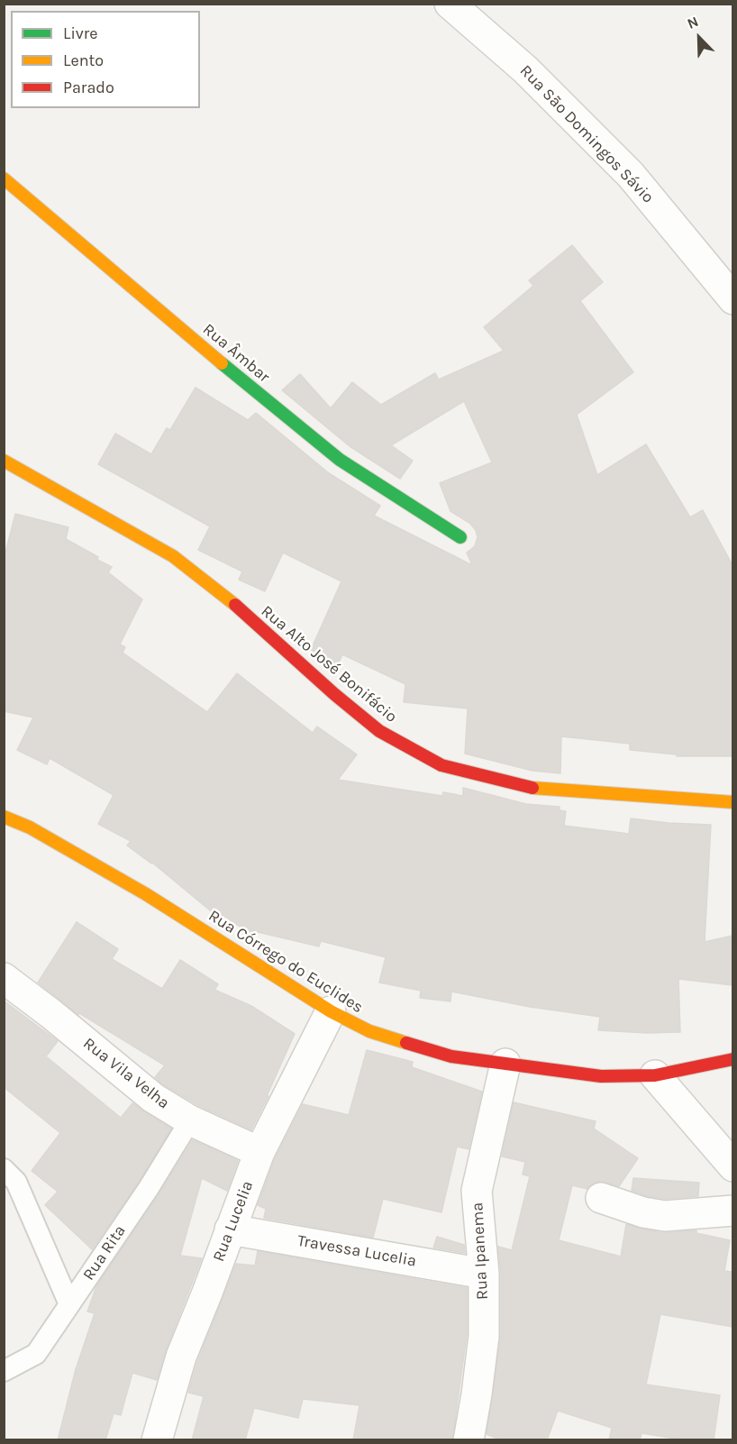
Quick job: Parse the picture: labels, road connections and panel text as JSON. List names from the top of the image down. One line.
{"streets":{"street":["Rua São Domingos Sávio","Rua Âmbar","Rua Alto José Bonifácio","Rua Córrego do Euclides","Rua Vila Velha","Rua Lucelia","Travessa Lucelia","Rua Ipanema"],"lane":["Rua Rita"]},"crossings":[["Rua Córrego do Euclides","Rua Lucelia"],["Rua Córrego do Euclides","Rua Ipanema"],["Rua Vila Velha","Rua Lucelia"],["Rua Vila Velha","Rua Rita"],["Rua Lucelia","Travessa Lucelia"],["Travessa Lucelia","Rua Ipanema"]],"legend":["Livre","Lento","Parado"],"north":"top left"}
